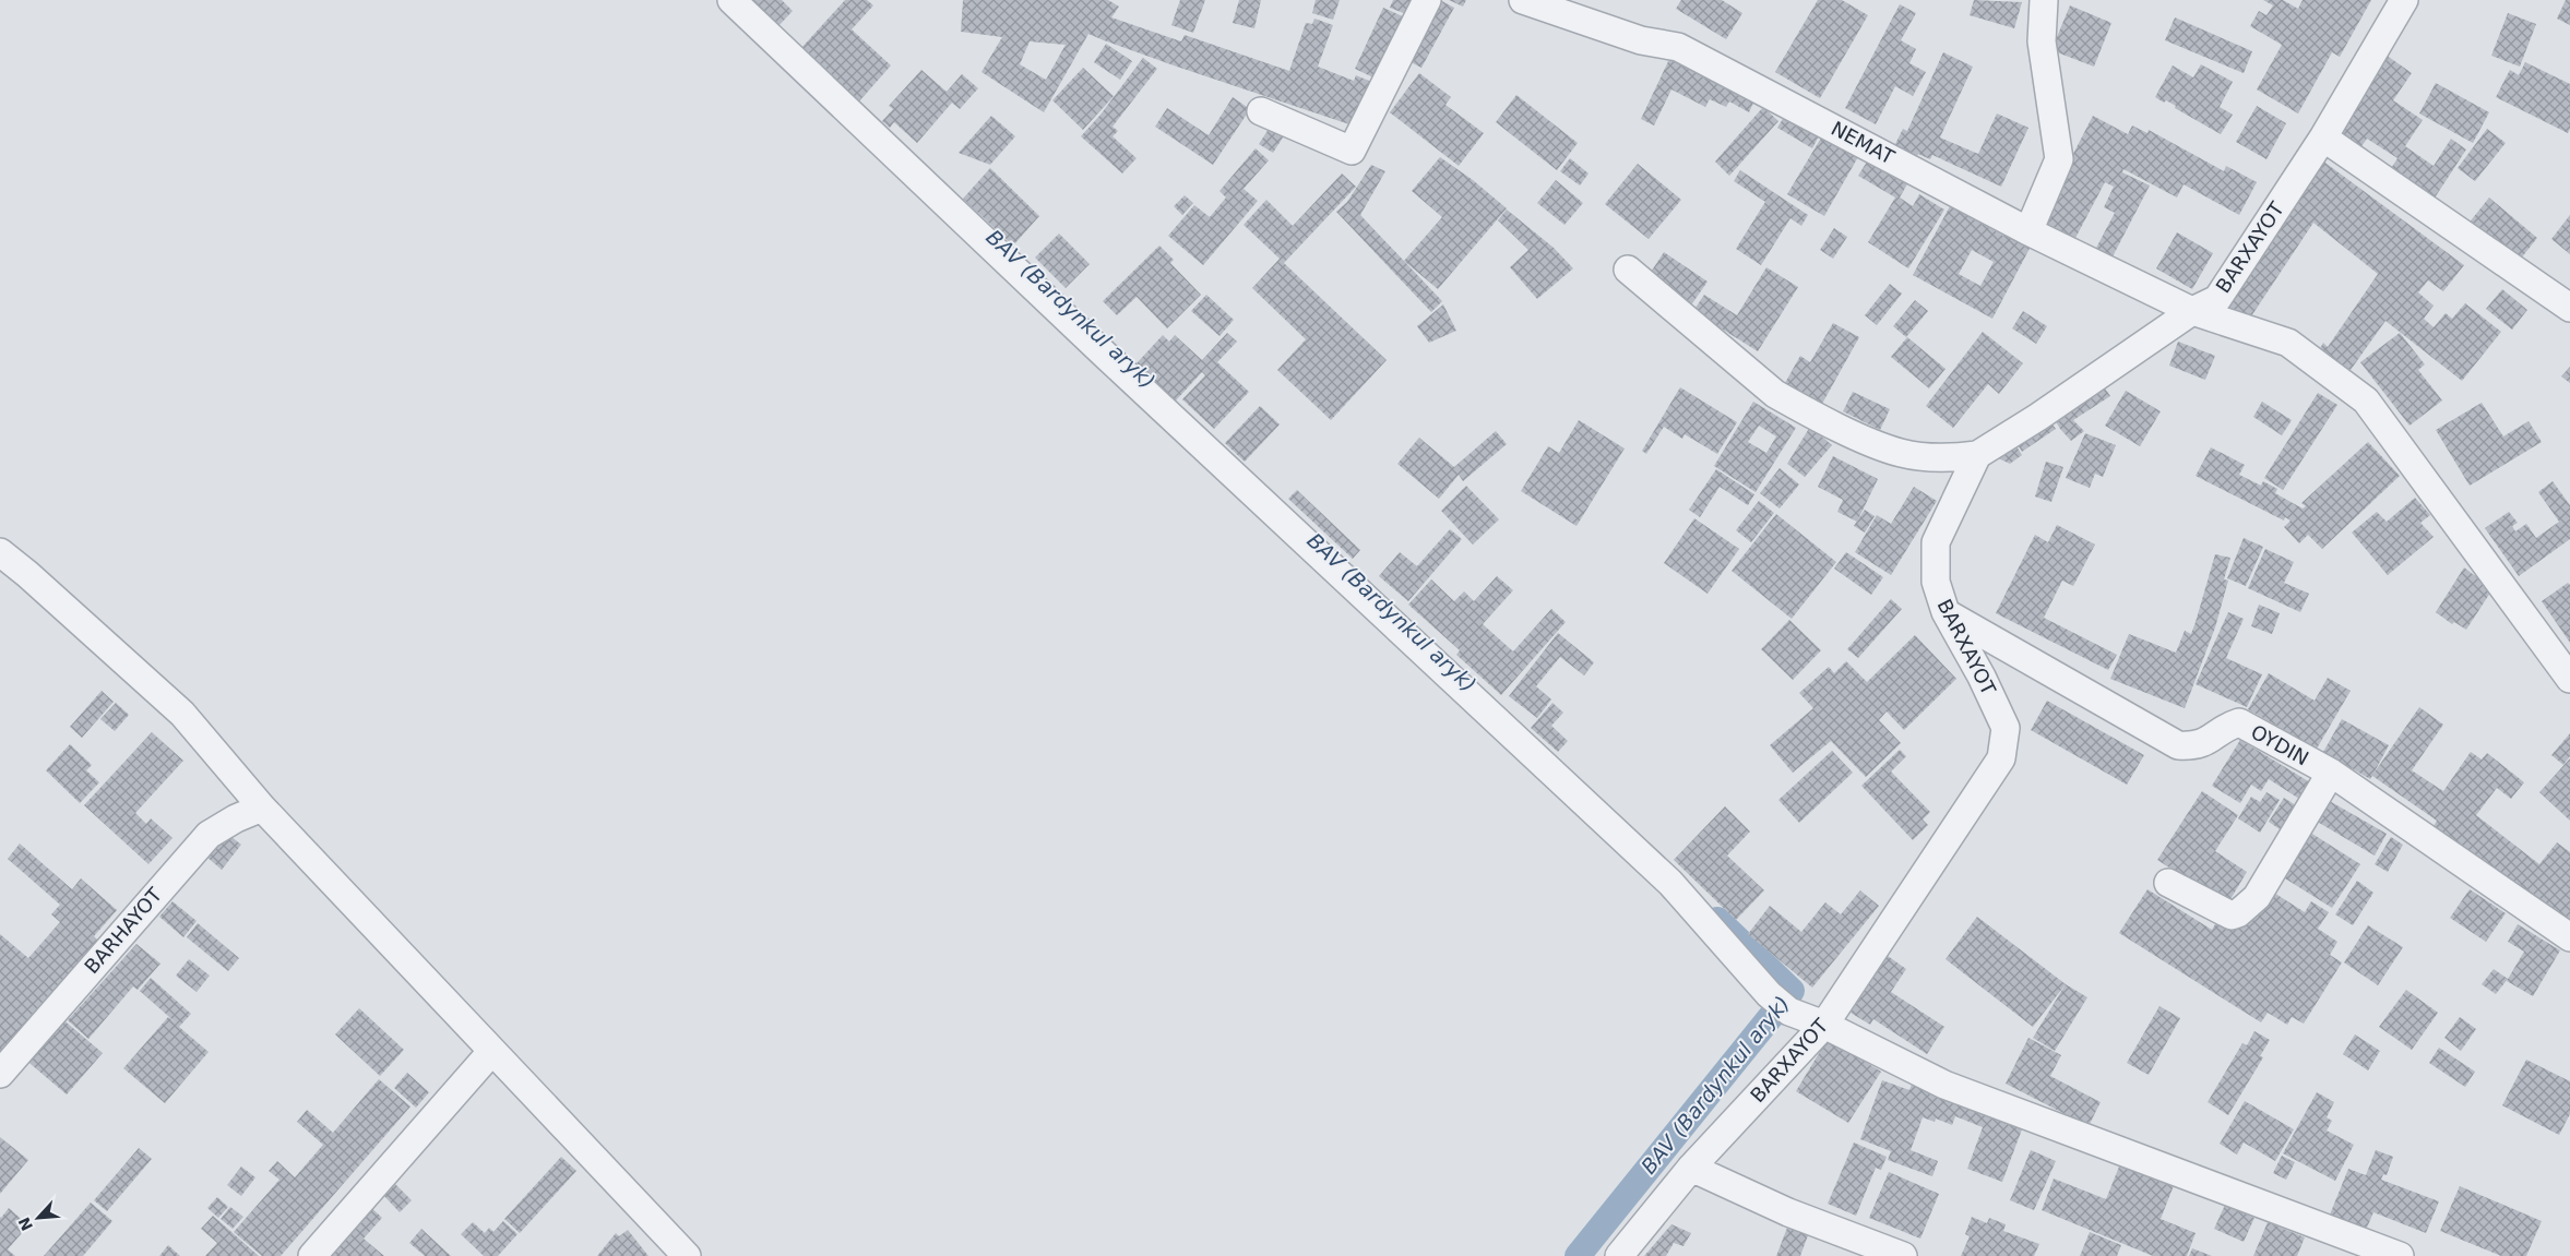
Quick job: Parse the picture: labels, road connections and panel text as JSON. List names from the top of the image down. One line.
{"streets":{"street":["NEMAT","BARXAYOT","OYDIN","BARHAYOT"]},"crossings":[["NEMAT","BARXAYOT"],["BARXAYOT","OYDIN"]],"water":["BAV (Bardynkul aryk)"],"north":"bottom left"}
